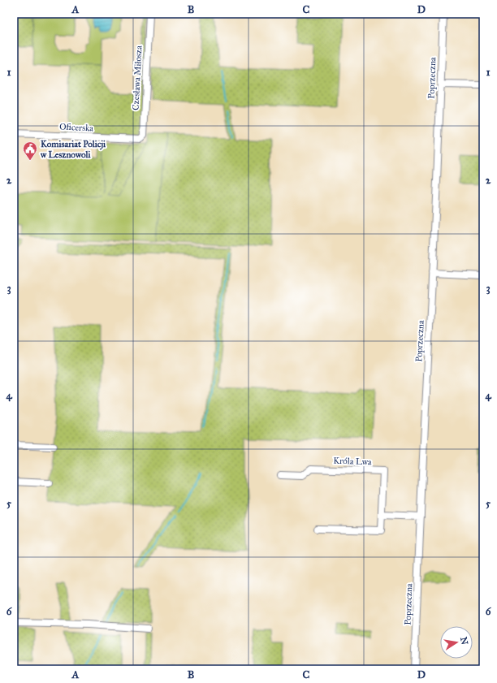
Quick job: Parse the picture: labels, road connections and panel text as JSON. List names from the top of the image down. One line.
{"streets":{"street":["Czesława Miłosza","Poprzeczna","Oficerska","Króla Lwa"]},"crossings":[["Czesława Miłosza","Oficerska"]],"places":{"public building":["Komisariat Policji w Lesznowoli"]},"north":"right","grid":{"columns":["A","B","C","D"],"rows":["1","2","3","4","5","6"]}}
